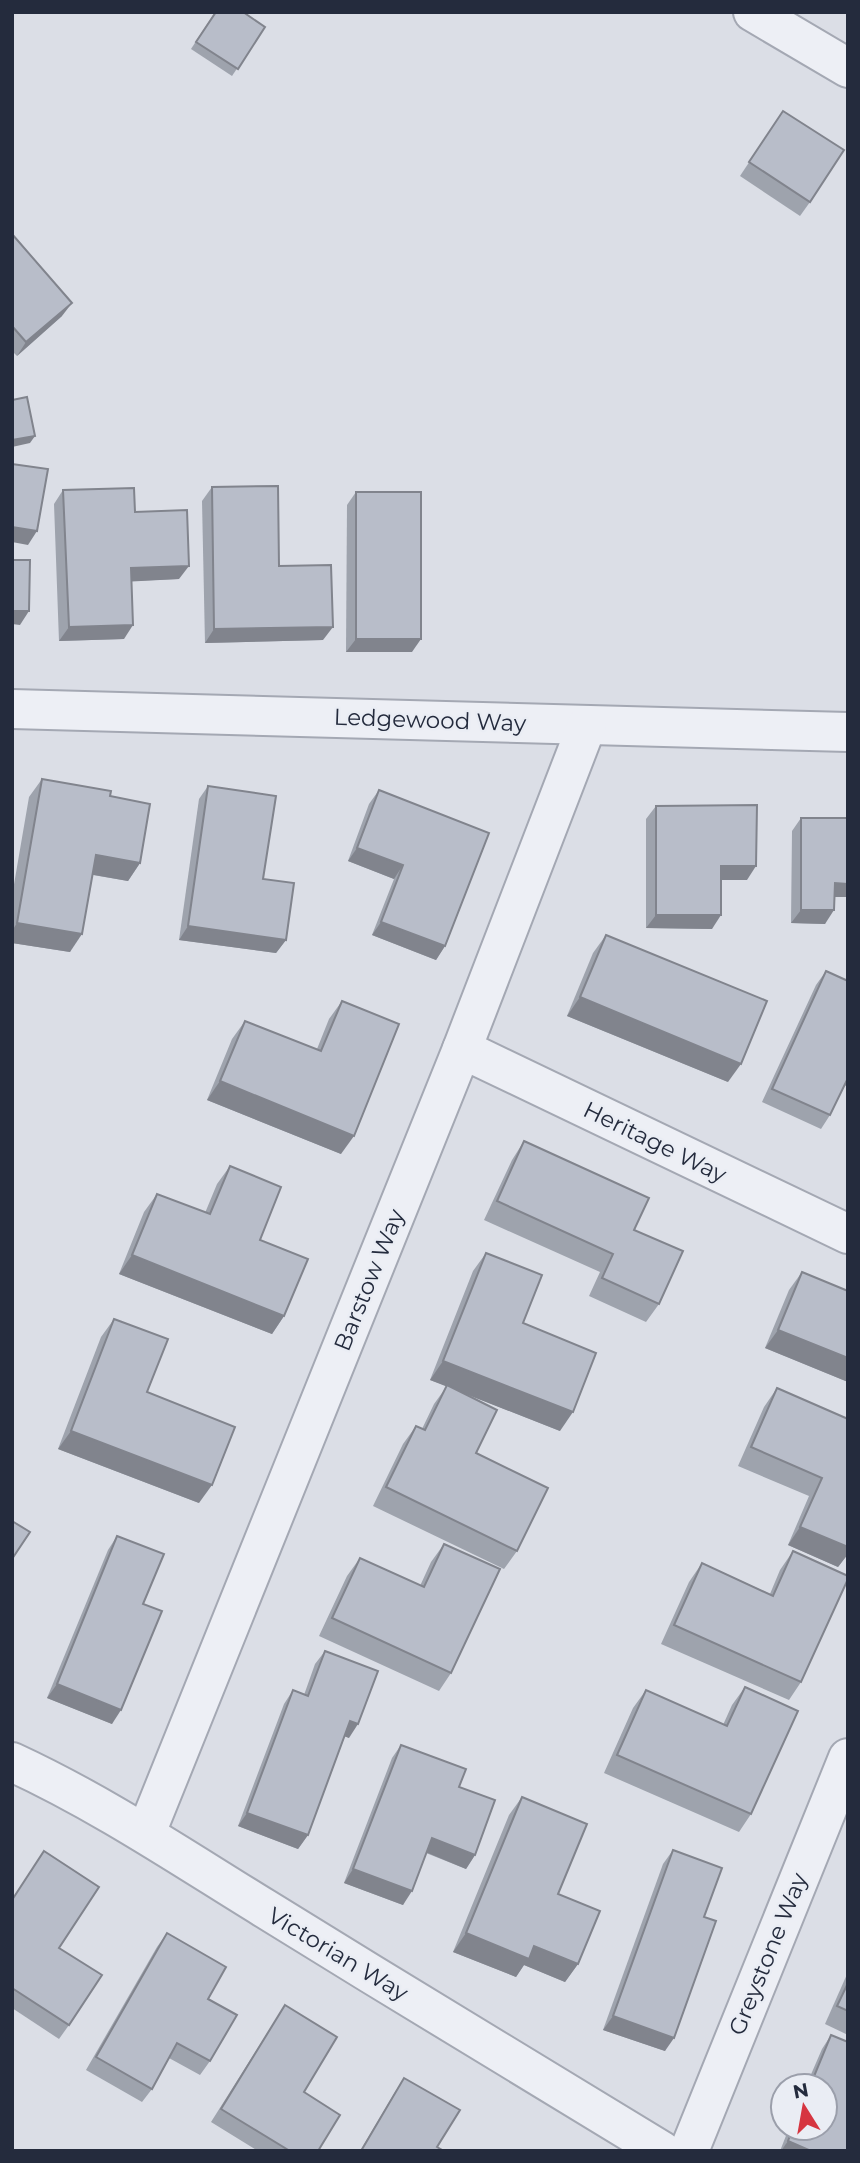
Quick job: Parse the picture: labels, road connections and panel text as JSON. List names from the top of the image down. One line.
{"streets":{"street":["Ledgewood Way","Heritage Way","Barstow Way","Victorian Way","Greystone Way"]},"crossings":[["Ledgewood Way","Barstow Way"],["Heritage Way","Barstow Way"],["Barstow Way","Victorian Way"]],"north":"top"}
